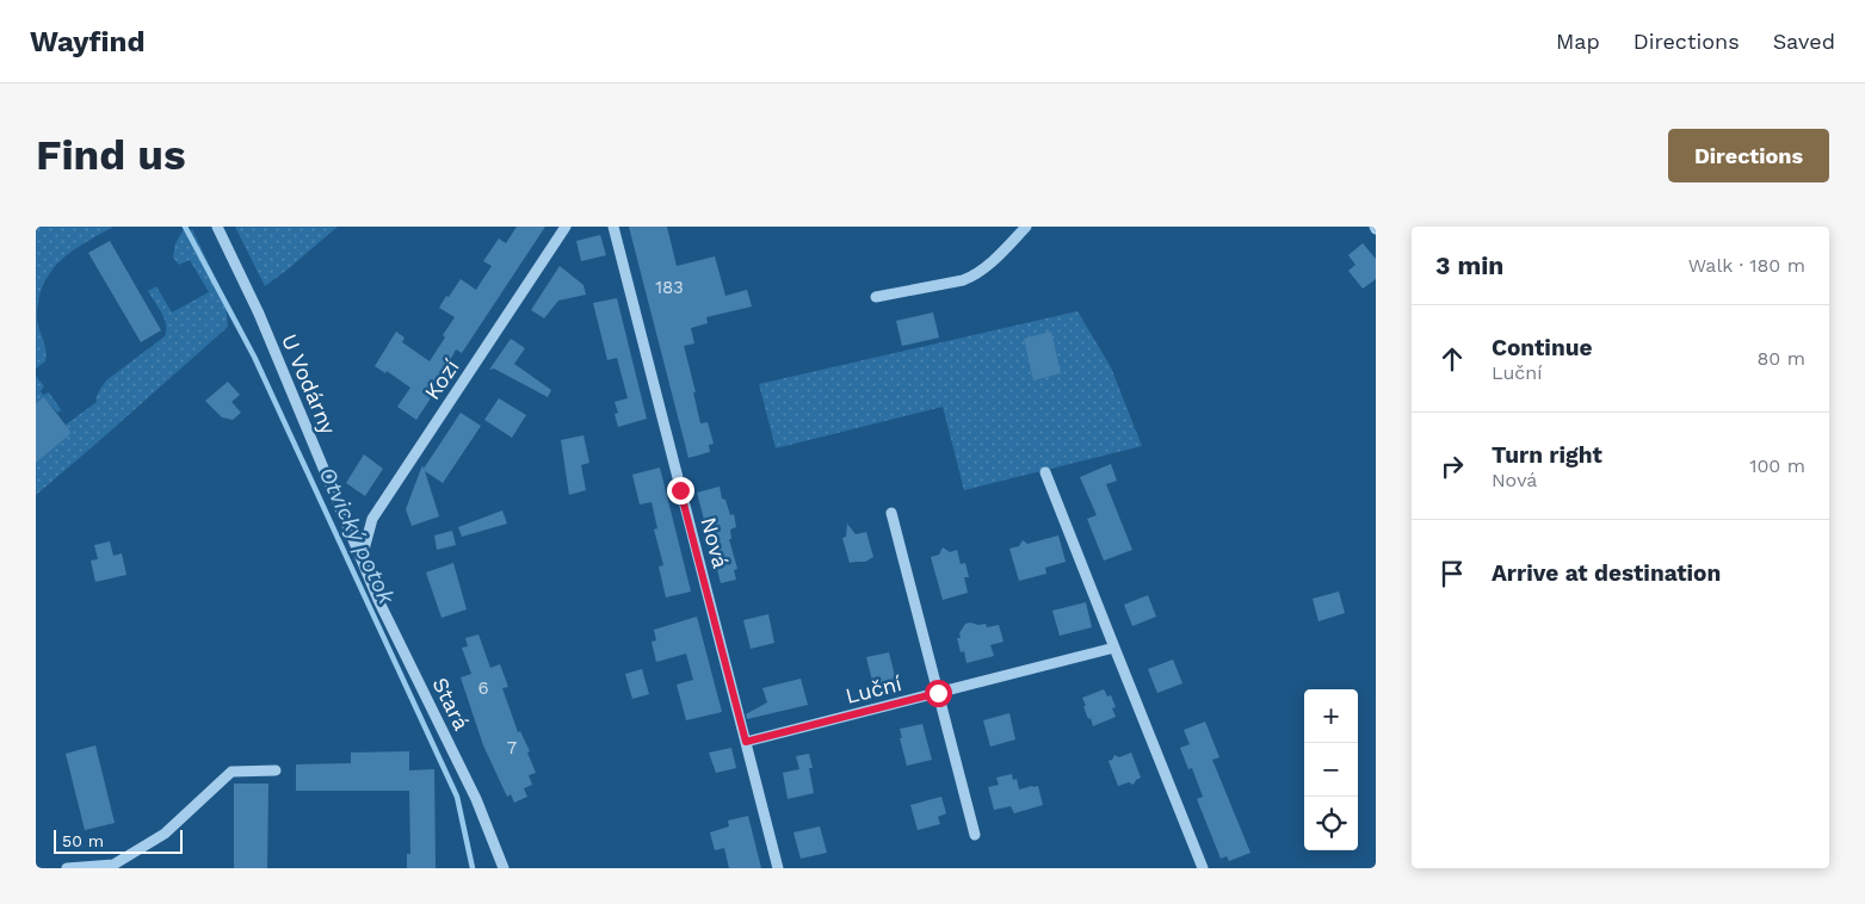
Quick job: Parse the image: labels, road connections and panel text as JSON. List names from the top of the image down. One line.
{"streets":{"street":["Kozí","U Vodárny","Nová","Luční","Stará"]},"crossings":[["Kozí","U Vodárny"],["Kozí","Stará"],["U Vodárny","Stará"],["Nová","Luční"]],"water":["Otvický potok"],"house_numbers":["183","6","7"],"scale_bar":"50 m","page":{"header":"Wayfind","nav":["Map","Directions","Saved"],"buttons":"Directions","title":"Find us","heading":["3 min","Walk · 180 m"],"list":[["Continue","Luční","80 m"],["Turn right","Nová","100 m"],"Arrive at destination"],"map_buttons":["+","−"],"scale":"50 m"}}
